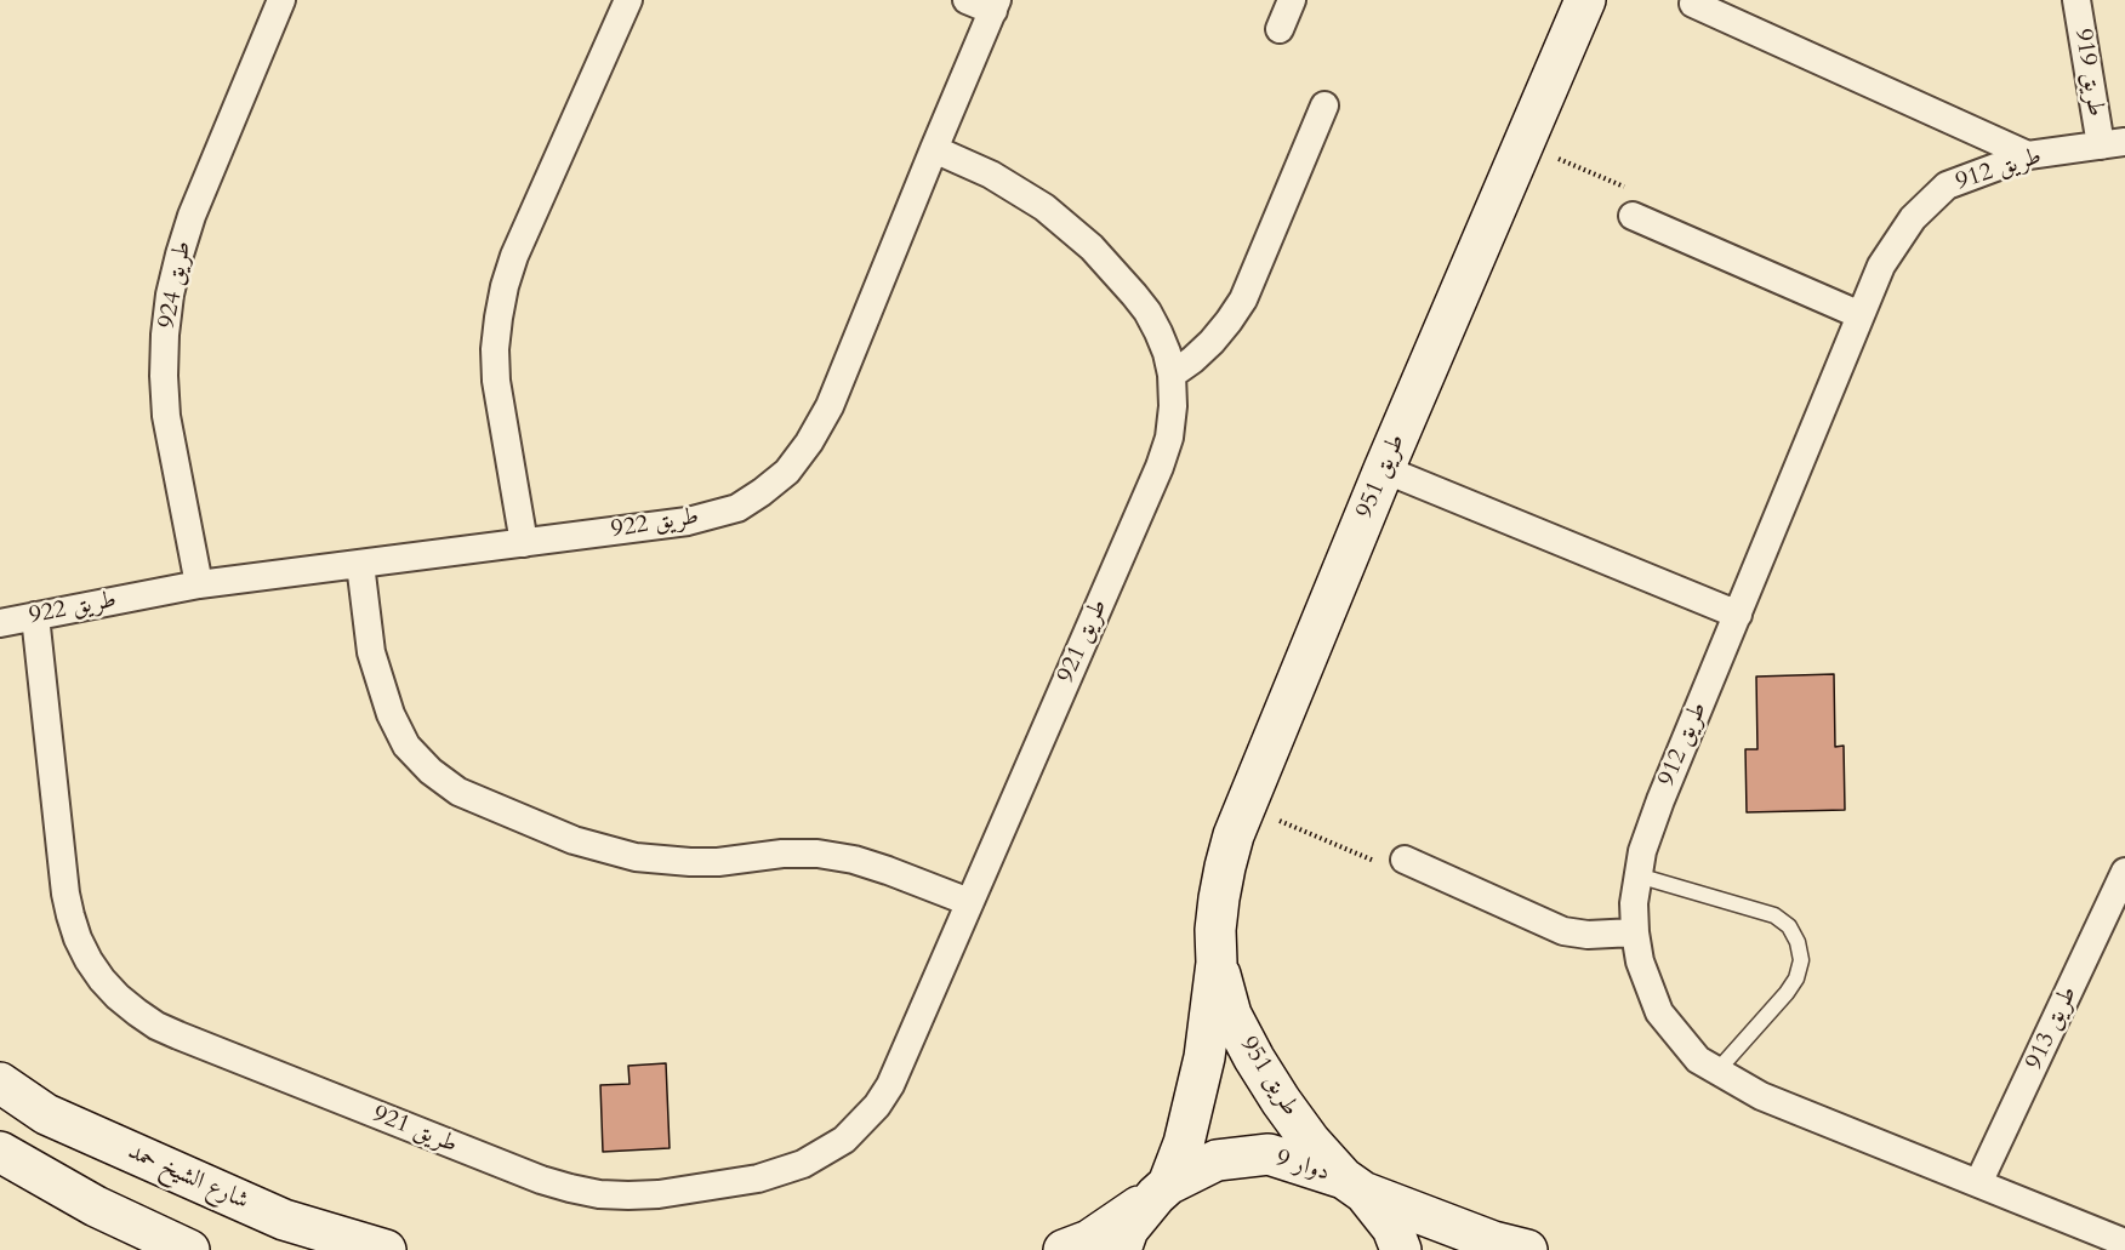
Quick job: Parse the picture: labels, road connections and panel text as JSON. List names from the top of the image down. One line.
{"streets":{"street":["طريق 919","طريق 912","طريق 924","طريق 951","طريق 922","طريق 921","طريق 913","دوار 9","شارع الشيخ حمد"]},"crossings":[["طريق 919","طريق 912"],["طريق 912","طريق 913"],["طريق 924","طريق 922"],["طريق 951","دوار 9"],["طريق 922","طريق 921"]]}
